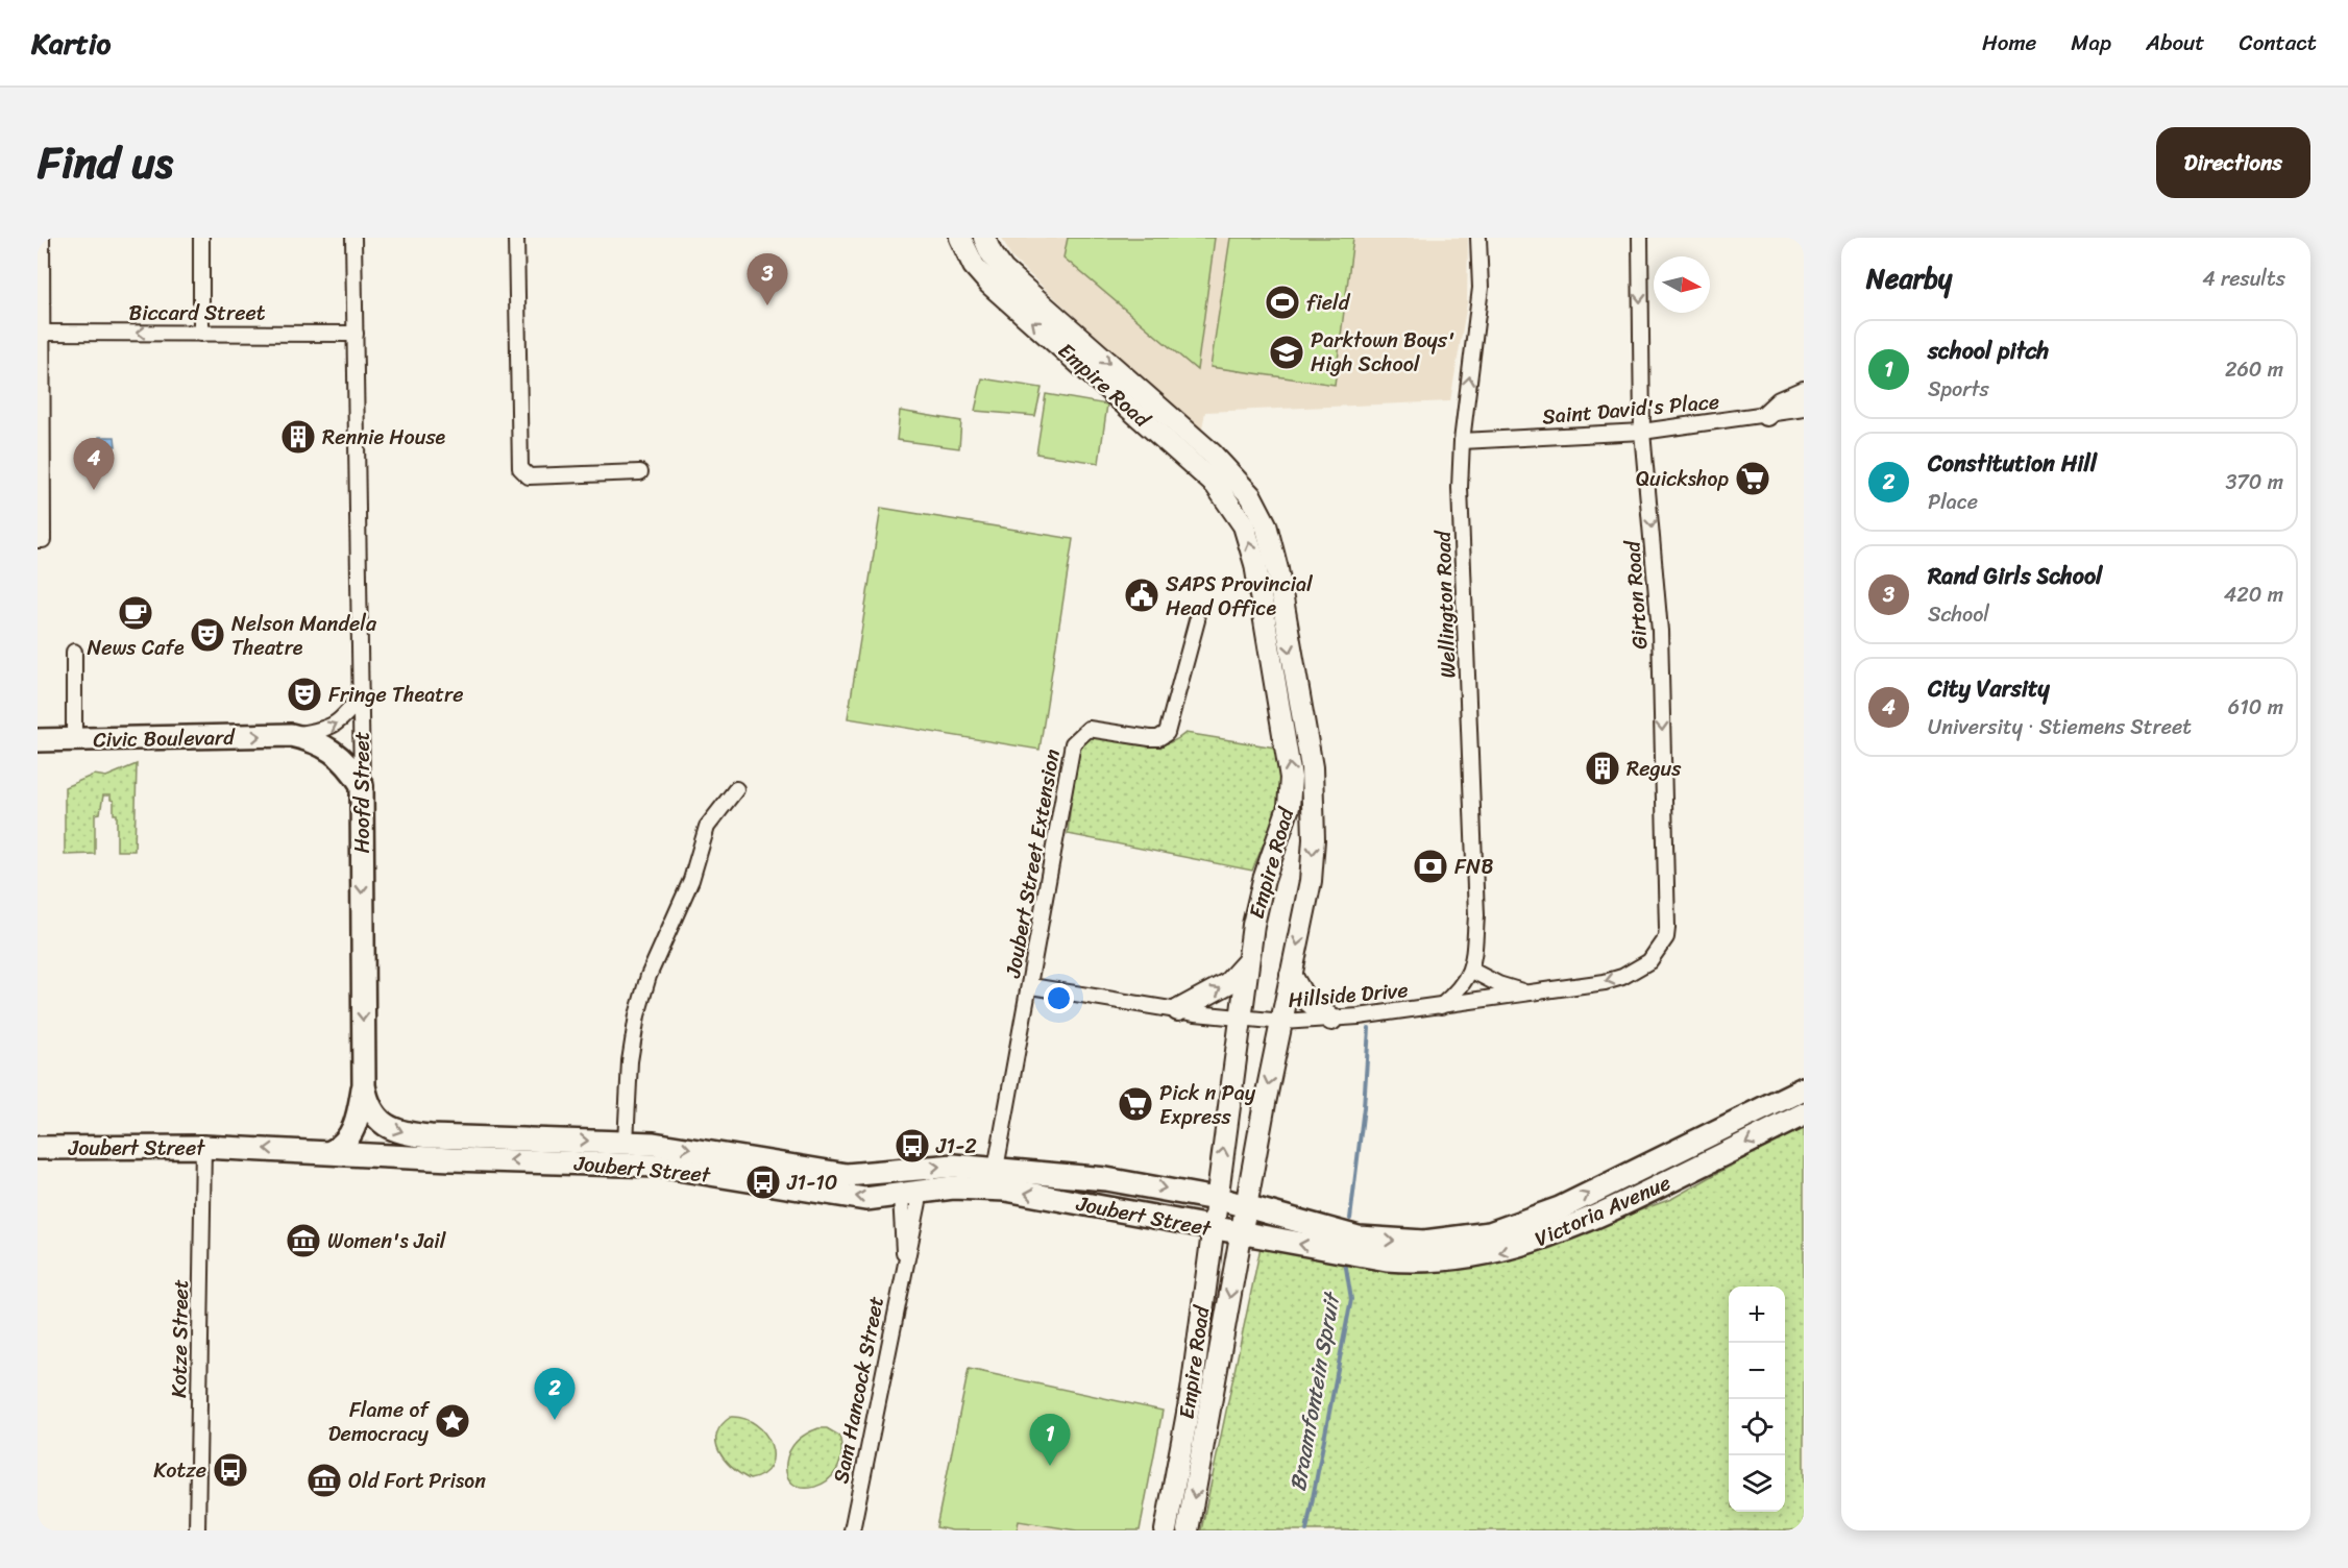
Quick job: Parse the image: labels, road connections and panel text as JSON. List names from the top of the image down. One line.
{"streets":{"main road":["Empire Road","Civic Boulevard","Hoofd Street","Joubert Street","Victoria Avenue"],"street":["Biccard Street","Saint David's Place","Girton Road","Wellington Road","Joubert Street Extension","Hillside Drive","Kotze Street","Sam Hancock Street"]},"crossings":[["Biccard Street","Hoofd Street"],["Empire Road","Hillside Drive"],["Empire Road","Joubert Street"],["Empire Road","Victoria Avenue"],["Saint David's Place","Girton Road"],["Saint David's Place","Wellington Road"],["Girton Road","Hillside Drive"],["Civic Boulevard","Hoofd Street"],["Hoofd Street","Joubert Street"],["Joubert Street Extension","Hillside Drive"],["Joubert Street Extension","Joubert Street"],["Joubert Street","Victoria Avenue"],["Joubert Street","Kotze Street"],["Joubert Street","Sam Hancock Street"]],"one_way":["Biccard Street","Girton Road","Civic Boulevard","Hoofd Street"],"water":["Braamfontein Spruit"],"places":{"sports":["field"],"school or university":["Parktown Boys' High School"],"building":["Rennie House","Regus"],"supermarket":["Quickshop","Pick n Pay Express"],"public building":["SAPS Provincial Head Office"],"cafe":["News Cafe"],"theatre":["Nelson Mandela Theatre","Fringe Theatre"],"bank":["FNB"],"bus stop":["J1-2","J1-10","Kotze"],"museum":["Women's Jail","Old Fort Prison"],"place":["Flame of Democracy"]},"north":"right","page":{"header":"Kartio","nav":["Home","Map","About","Contact"],"title":"Find us","buttons":"Directions","heading":["Nearby","4 results"],"pins":["3","4","2","1"],"list":[{"mark":"1","name":"school pitch","note":"Sports","value":"260 m"},{"mark":"2","name":"Constitution Hill","note":"Place","value":"370 m"},{"mark":"3","name":"Rand Girls School","note":"School","value":"420 m"},{"mark":"4","name":"City Varsity","note":"University · Stiemens Street","value":"610 m"}],"map_buttons":["+","−"]}}
